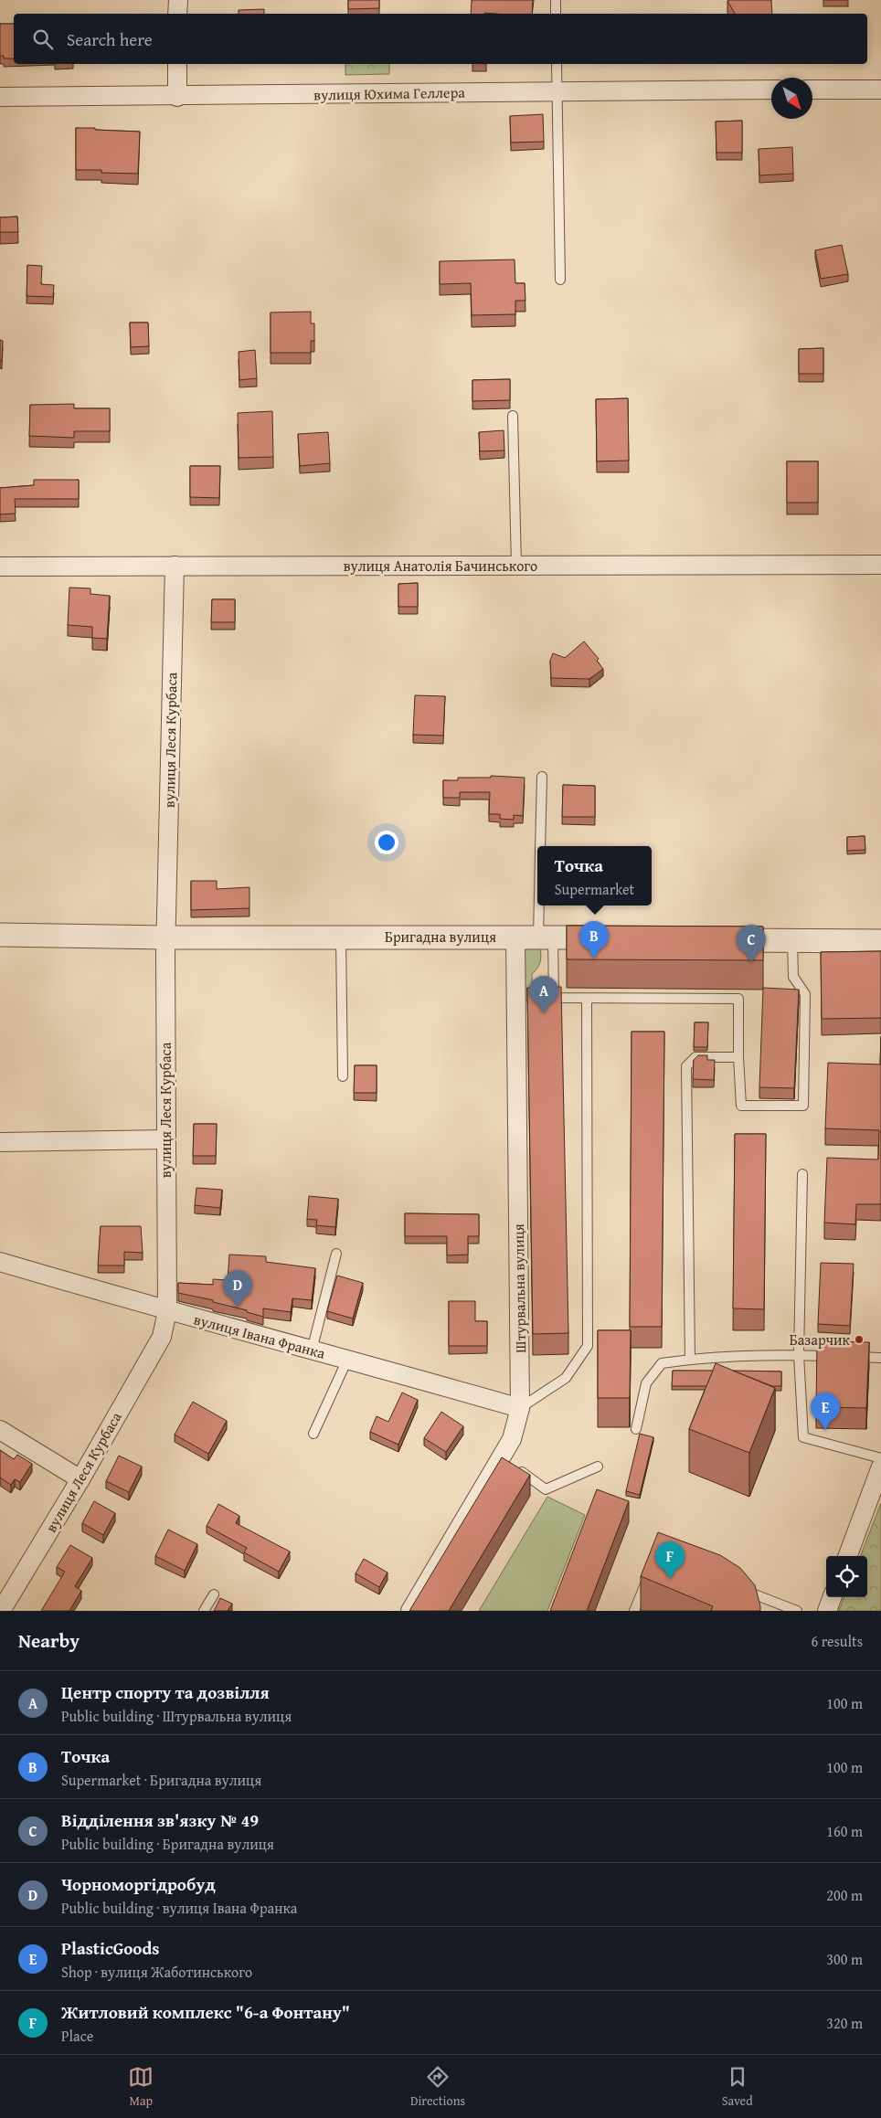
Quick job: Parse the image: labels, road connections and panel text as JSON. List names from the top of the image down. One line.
{"streets":{"street":["вулиця Юхима Геллера","вулиця Анатолія Бачинського","вулиця Леся Курбаса","Бригадна вулиця","Штурвальна вулиця","вулиця Івана Франка"]},"crossings":[["вулиця Анатолія Бачинського","вулиця Леся Курбаса"],["вулиця Леся Курбаса","Бригадна вулиця"],["вулиця Леся Курбаса","вулиця Івана Франка"],["Бригадна вулиця","Штурвальна вулиця"],["Штурвальна вулиця","вулиця Івана Франка"]],"places":["Базарчик"],"north":"bottom right","page":{"search":"Search here","popup":["Точка","Supermarket"],"pins":["B","C","A","D","E","F"],"heading":["Nearby","6 results"],"list":[{"mark":"A","name":"Центр спорту та дозвілля","note":"Public building · Штурвальна вулиця","value":"100 m"},{"mark":"B","name":"Точка","note":"Supermarket · Бригадна вулиця","value":"100 m"},{"mark":"C","name":"Відділення зв'язку № 49","note":"Public building · Бригадна вулиця","value":"160 m"},{"mark":"D","name":"Чорноморгідробуд","note":"Public building · вулиця Івана Франка","value":"200 m"},{"mark":"E","name":"PlasticGoods","note":"Shop · вулиця Жаботинського","value":"300 m"},{"mark":"F","name":"Житловий комплекс \"6-а Фонтану\"","note":"Place","value":"320 m"}],"nav":["Map","Directions","Saved"]}}
